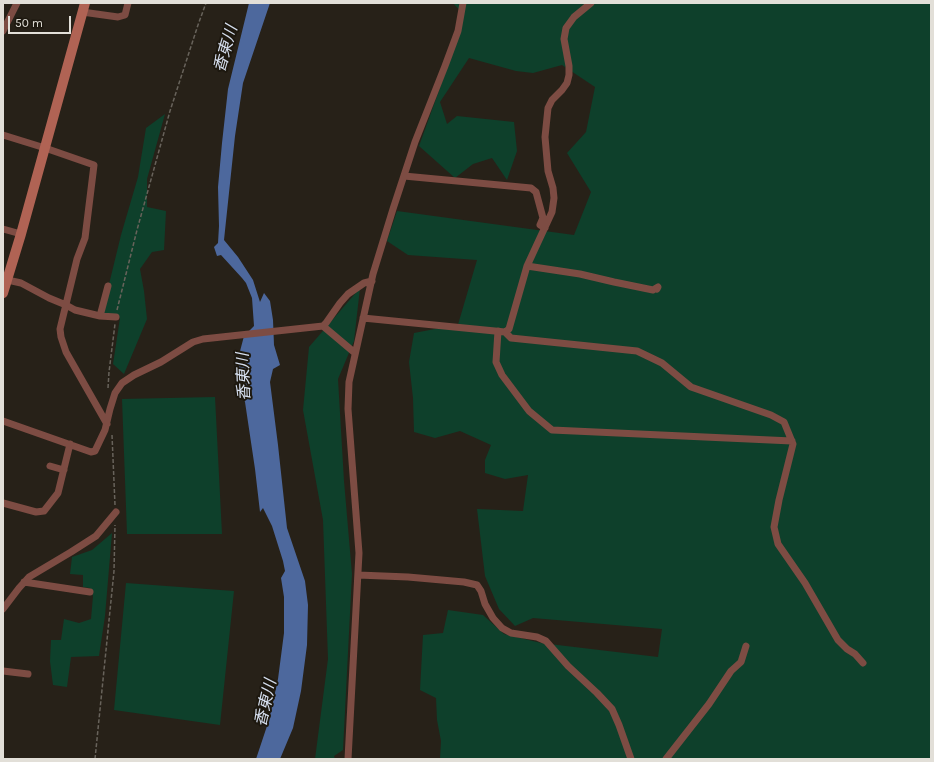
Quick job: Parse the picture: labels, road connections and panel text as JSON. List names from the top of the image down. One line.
{"water":["香東川"],"scale_bar":"50 m"}
